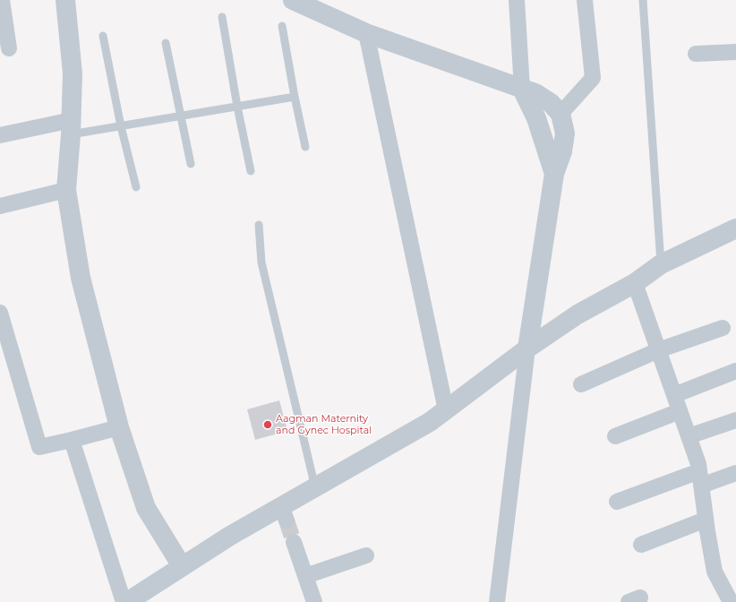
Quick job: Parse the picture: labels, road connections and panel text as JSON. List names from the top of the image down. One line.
{"places":["Aagman Maternity and Gynec Hospital"]}
